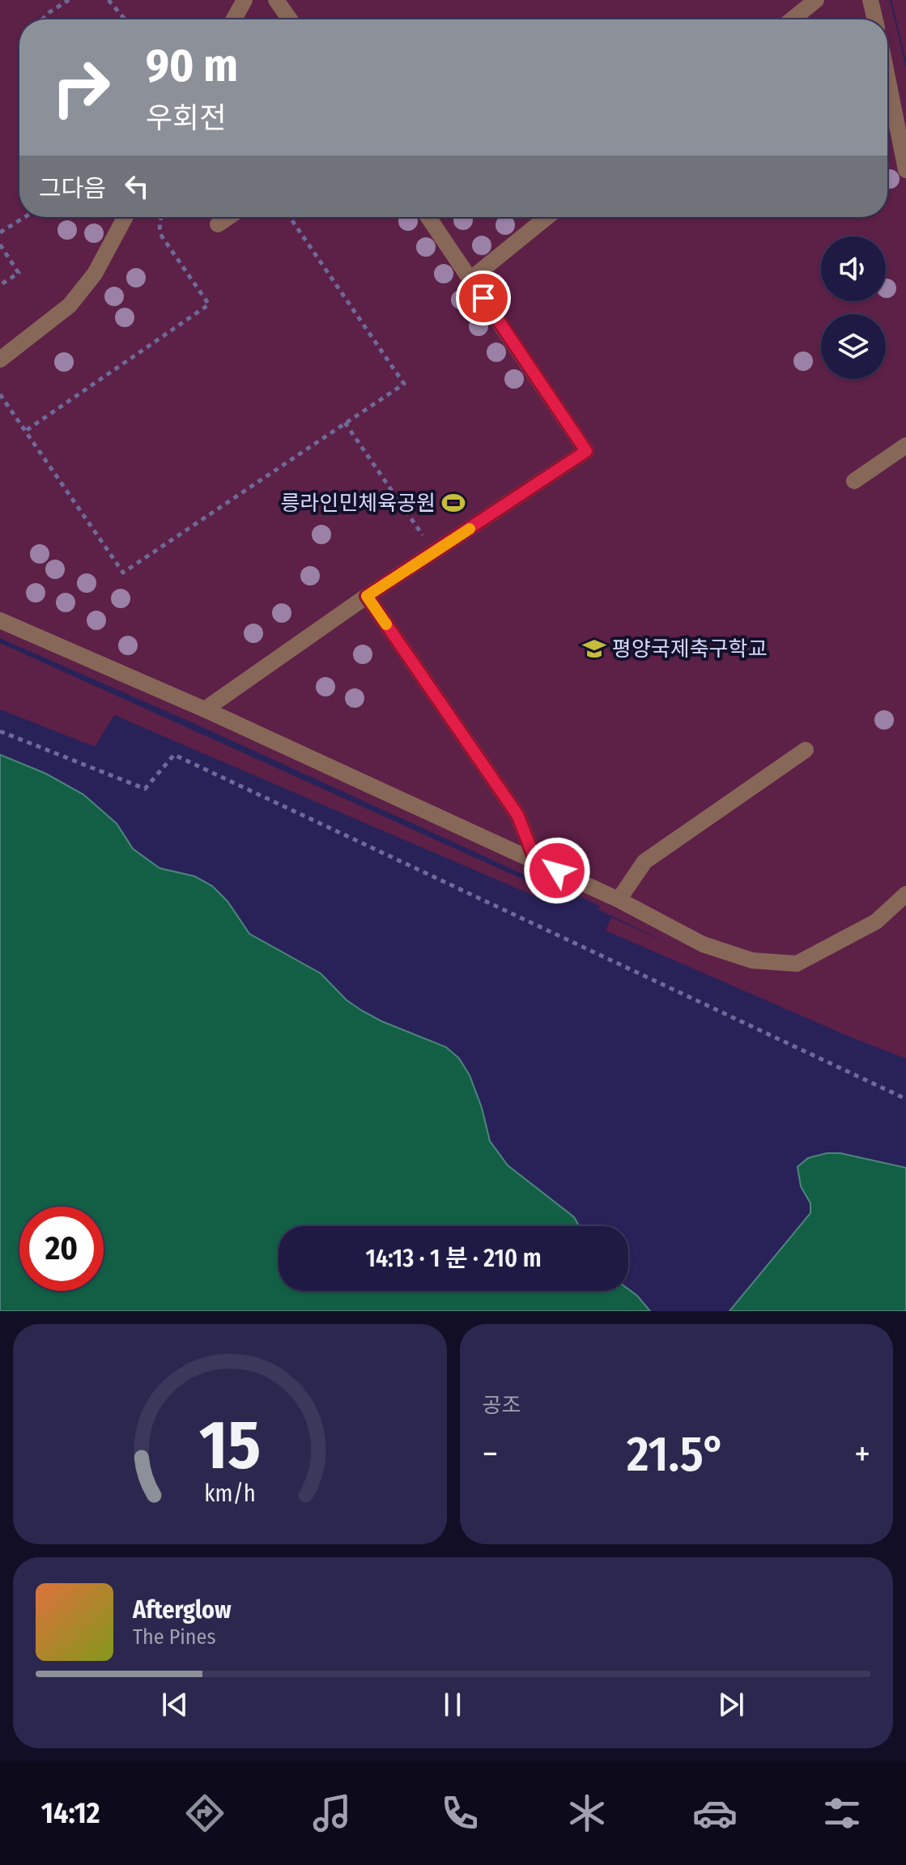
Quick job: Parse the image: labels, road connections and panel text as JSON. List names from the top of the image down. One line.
{"places":{"sports":["릉라인민체육공원"],"school or university":["평양국제축구학교"]},"page":{"turn":["90 m","우회전"],"then":"그다음","limit":"20","trip":"14:13 · 1 분 · 210 m","tile":"공조","heat":["−","21.5°","+"],"song":["Afterglow","The Pines"],"tabs":"14:12","gauge":["15","km/h"]}}
